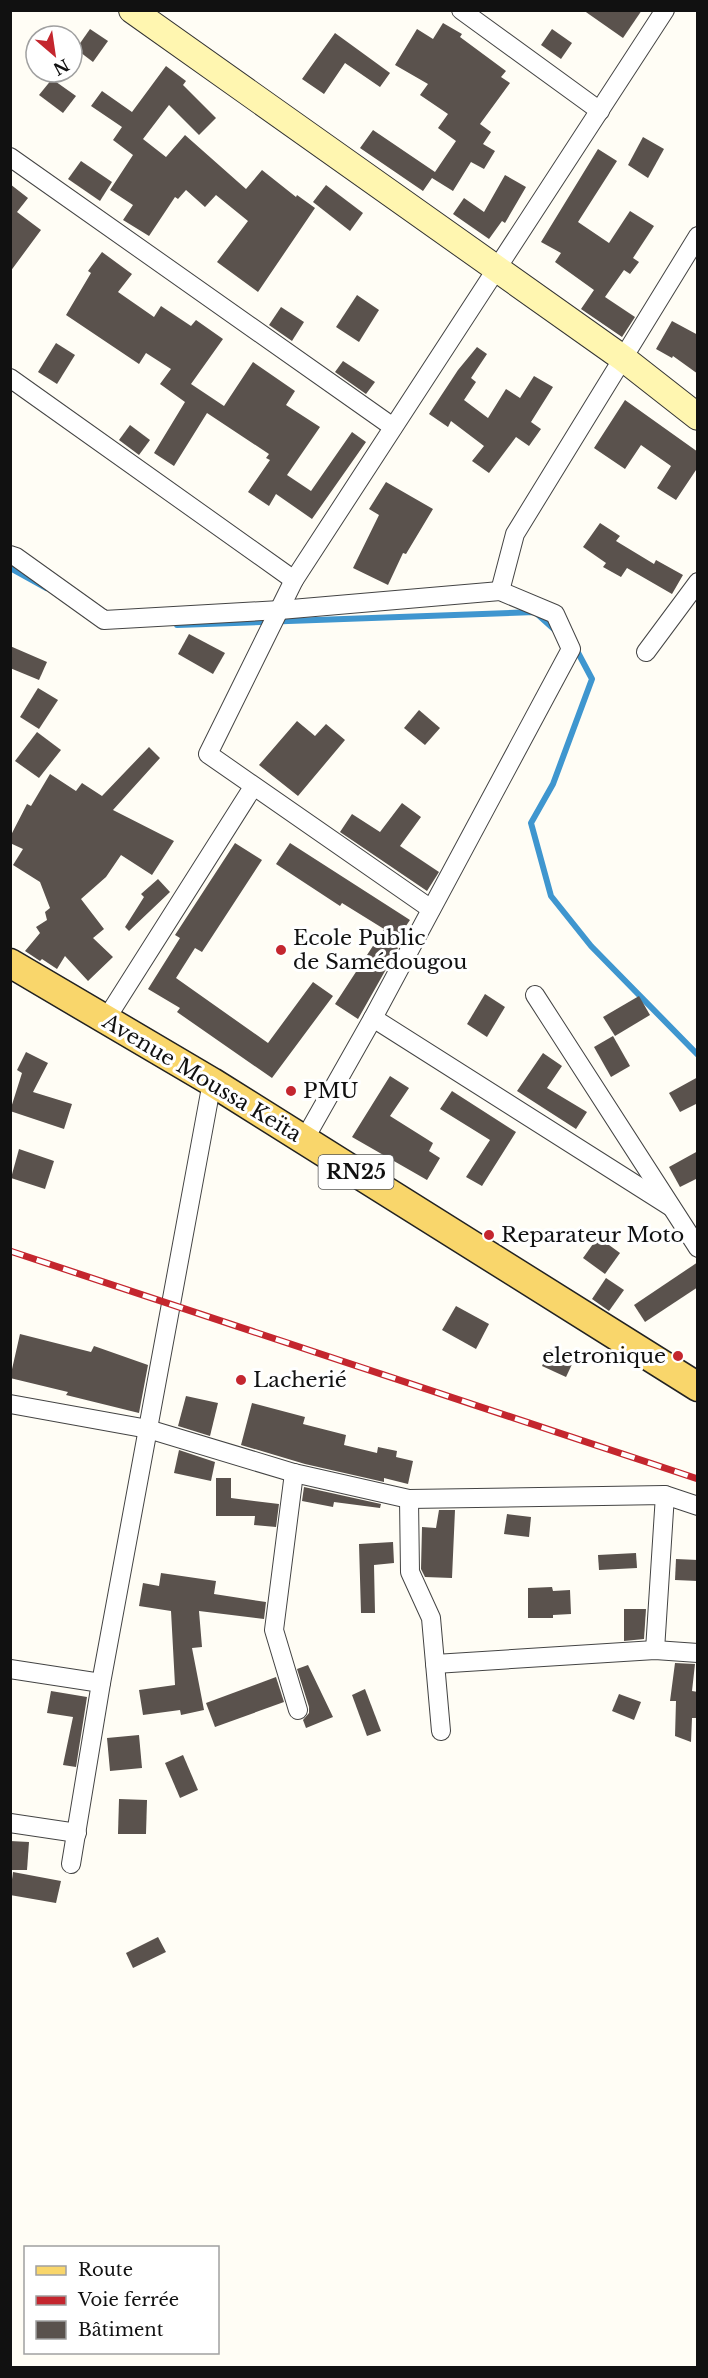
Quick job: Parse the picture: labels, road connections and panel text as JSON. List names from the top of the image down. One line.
{"streets":{"main road":["Avenue Moussa Keïta","RN25"]},"places":["Ecole Public de Samédougou","PMU","Reparateur Moto","eletronique","Lacherié"],"legend":["Route","Voie ferrée","Bâtiment"],"north":"bottom right"}
